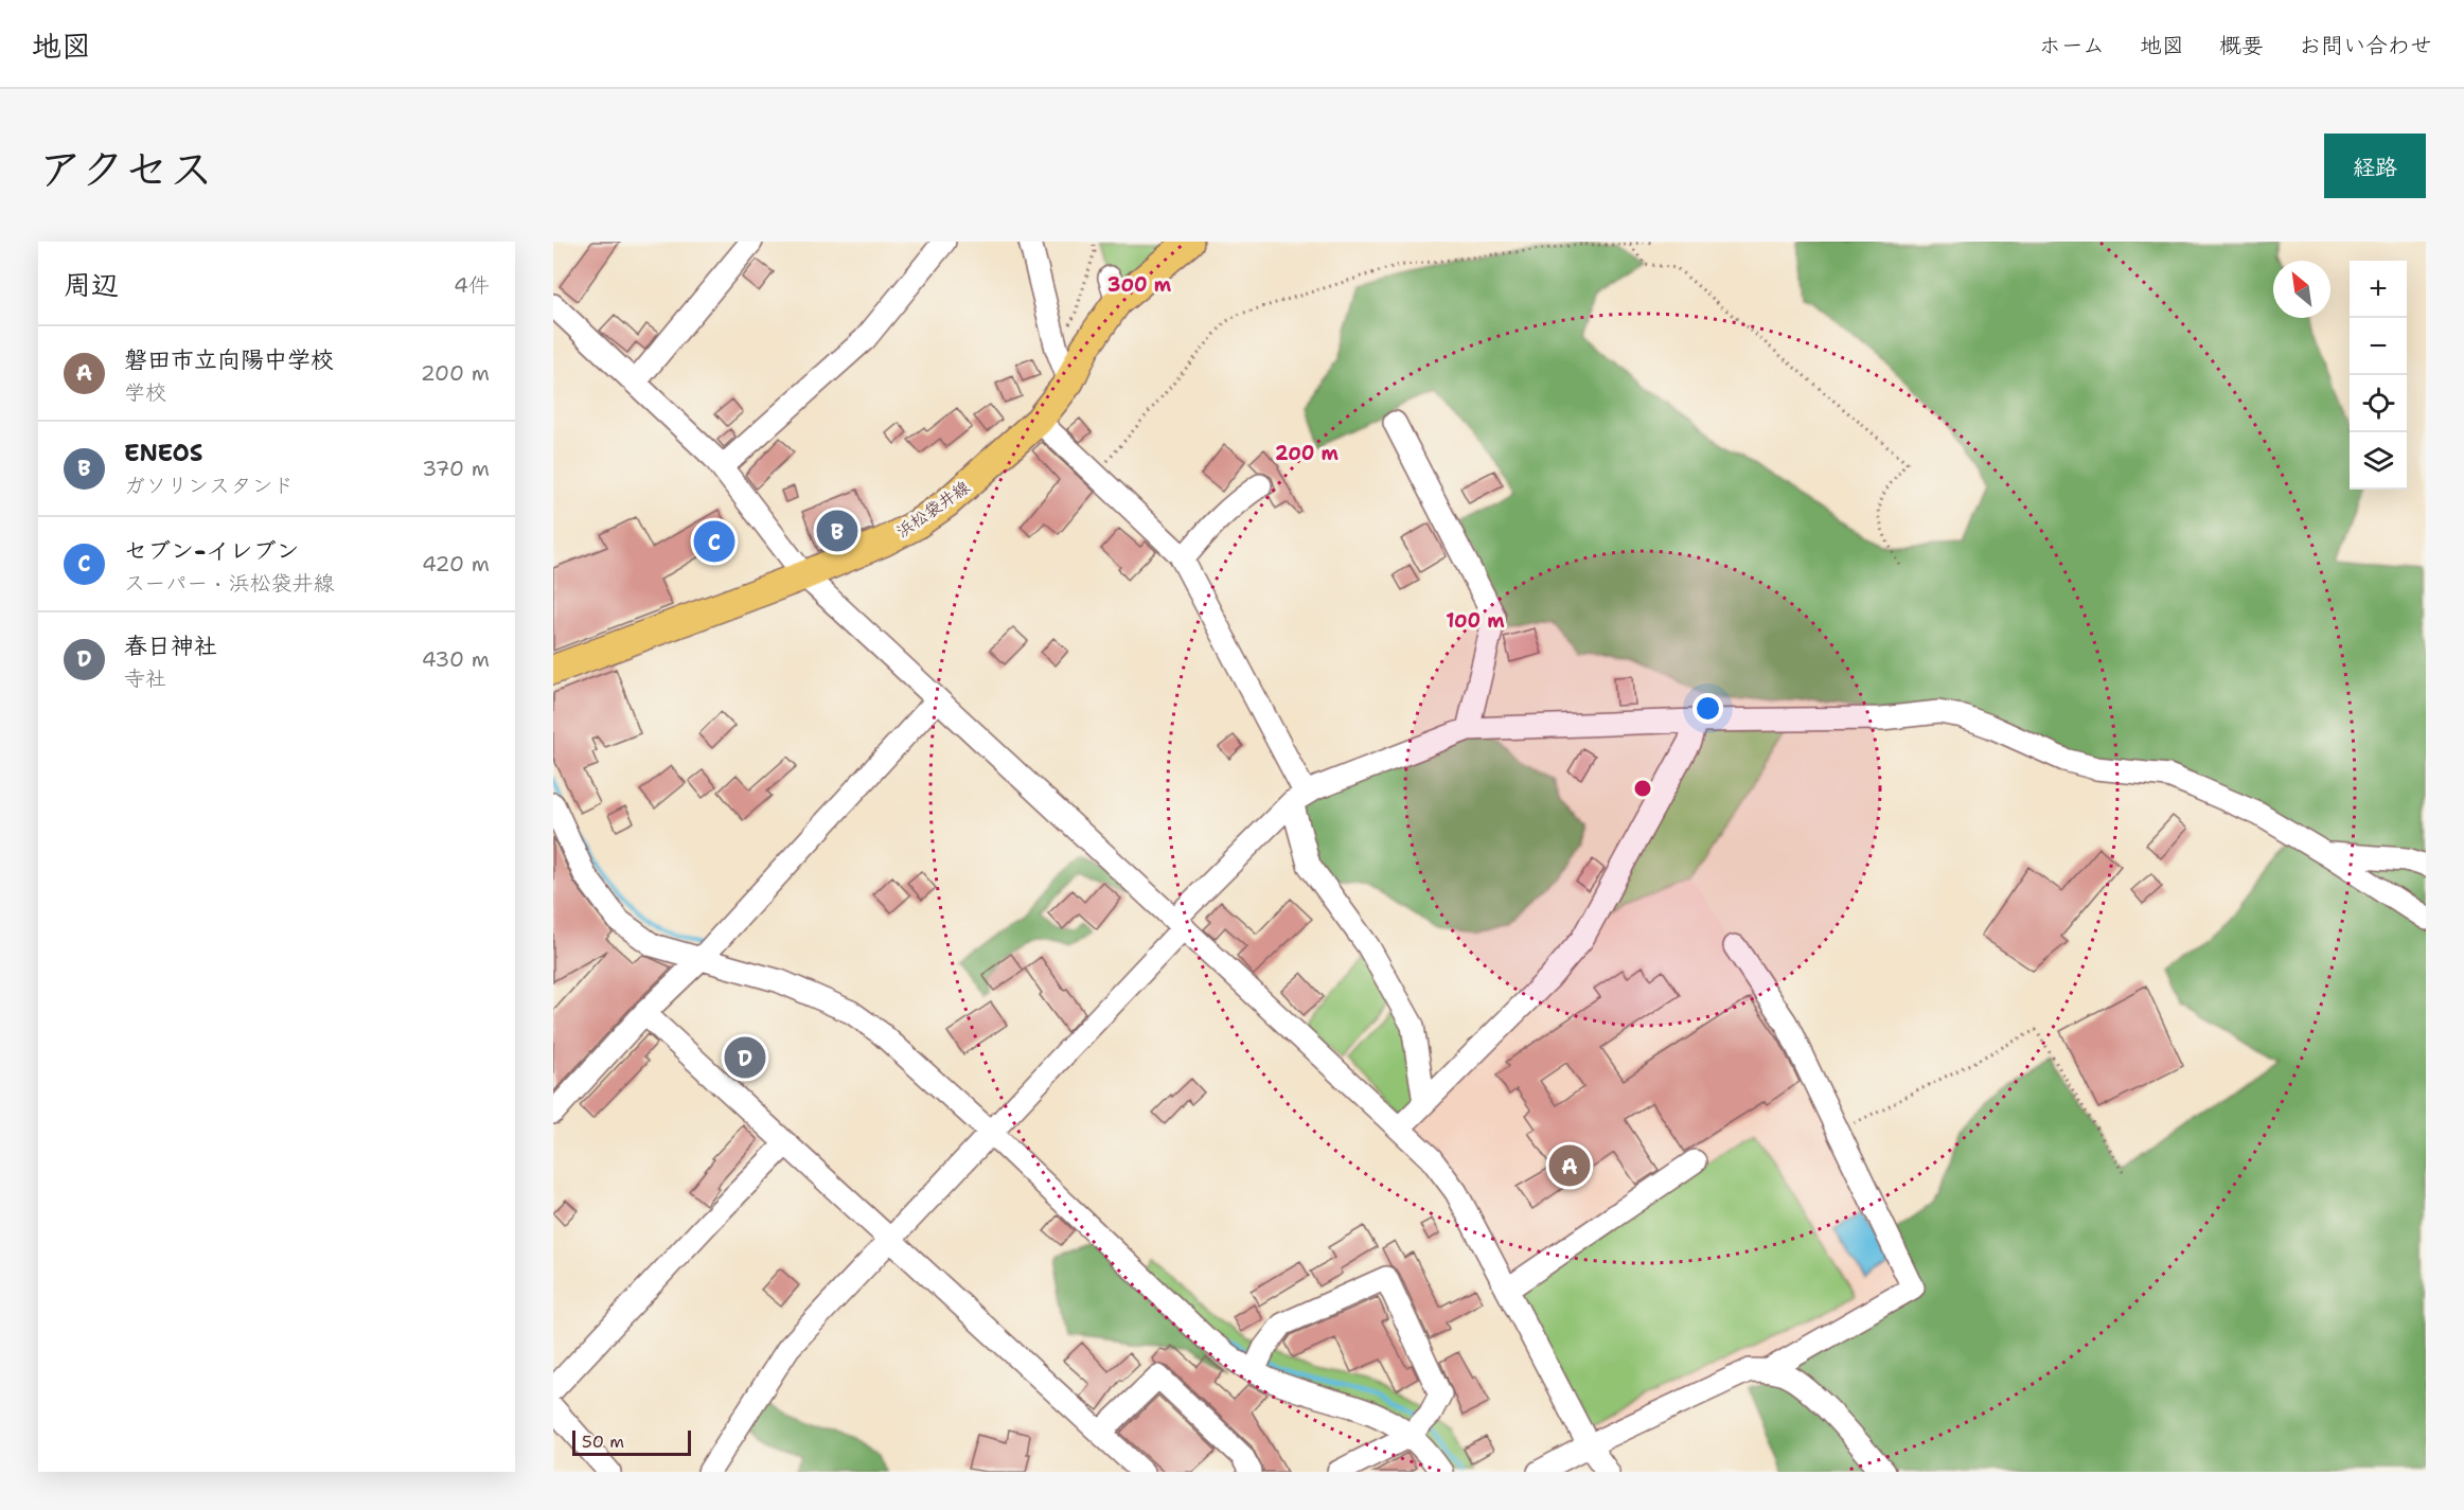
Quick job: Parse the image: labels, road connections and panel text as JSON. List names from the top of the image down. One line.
{"streets":{"main road":["浜松袋井線"]},"scale_bar":"50 m","north":"top left","page":{"header":"地図","nav":["ホーム","地図","概要","お問い合わせ"],"title":"アクセス","buttons":"経路","heading":["周辺","4件"],"map_buttons":["+","−"],"list":[{"mark":"A","name":"磐田市立向陽中学校","note":"学校","value":"200 m"},{"mark":"B","name":"ENEOS","note":"ガソリンスタンド","value":"370 m"},{"mark":"C","name":"セブン-イレブン","note":"スーパー · 浜松袋井線","value":"420 m"},{"mark":"D","name":"春日神社","note":"寺社","value":"430 m"}],"pins":["B","C","D","A"],"scale":"50 m"},"rings":["300 m","200 m","100 m"]}
